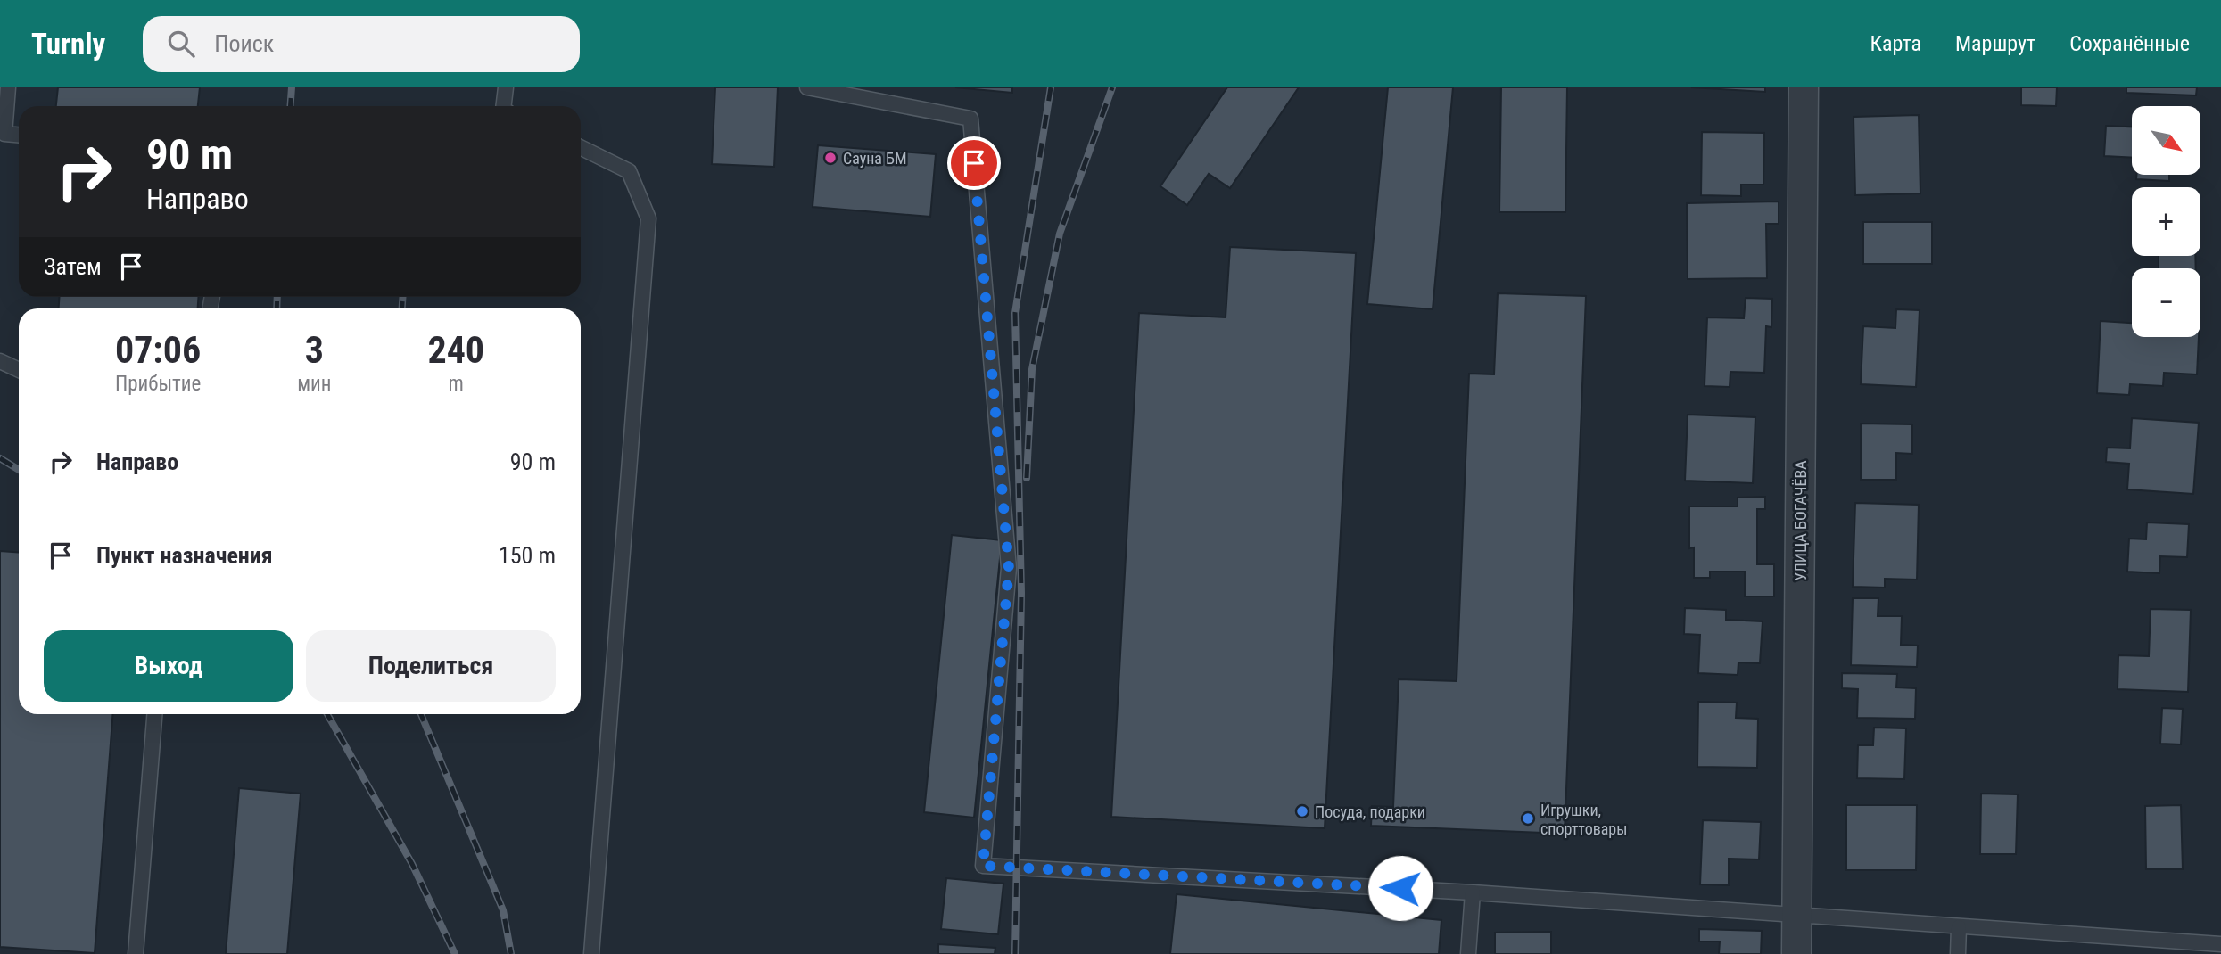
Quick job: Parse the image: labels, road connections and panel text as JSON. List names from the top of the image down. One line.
{"streets":{"street":["УЛИЦА БОГАЧЁВА"]},"places":["Сауна БМ","Посуда, подарки","Игрушки, спорттовары"],"north":"bottom right","page":{"header":"Turnly","search":"Поиск","nav":["Карта","Маршрут","Сохранённые"],"map_buttons":["+","−"],"turn":["90 m","Направо"],"then":"Затем","eta":["07:06","Прибытие","3","мин","240","m"],"list":[{"name":"Направо","value":"90 m"},{"name":"Пункт назначения","value":"150 m"}],"buttons":["Выход","Поделиться"]}}
